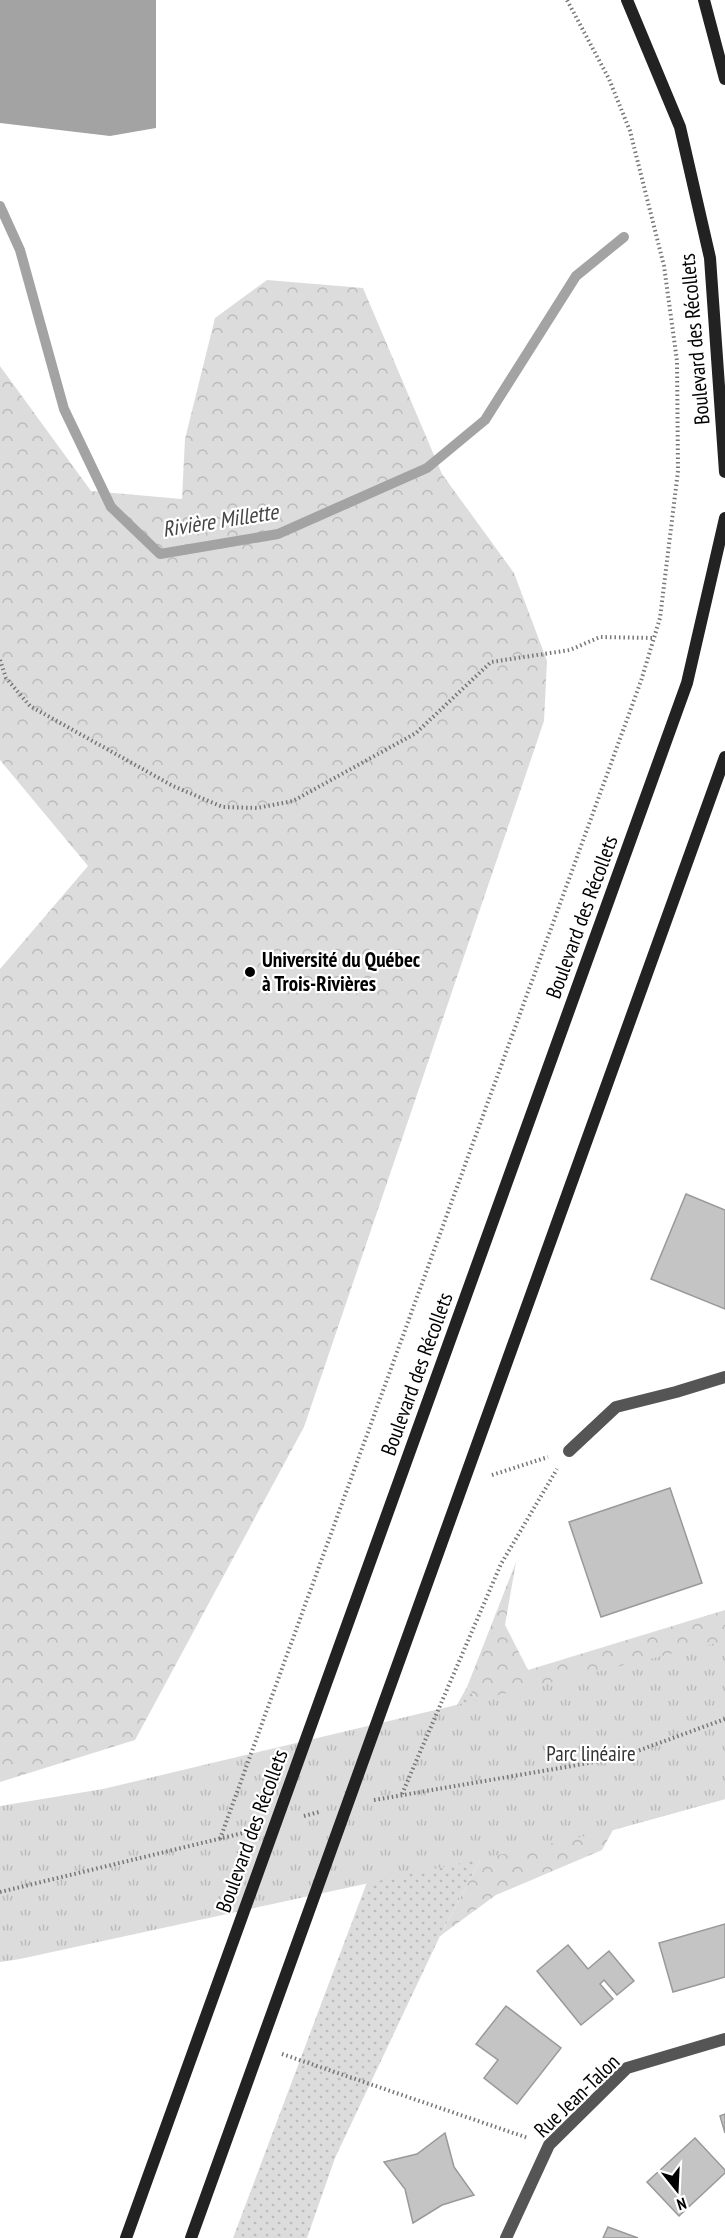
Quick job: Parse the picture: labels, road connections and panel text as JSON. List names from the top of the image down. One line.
{"streets":{"main road":["Boulevard des Récollets"],"street":["Rue Jean-Talon"]},"water":["Rivière Millette"],"parks":["Parc linéaire"],"places":["Université du Québec à Trois-Rivières"],"north":"bottom"}
